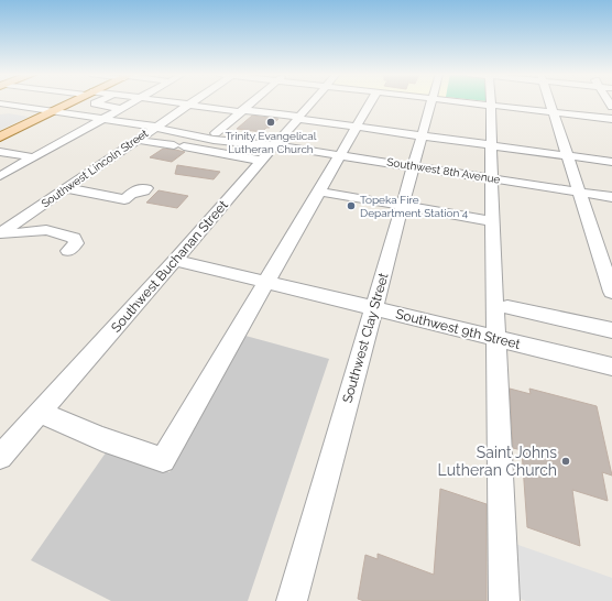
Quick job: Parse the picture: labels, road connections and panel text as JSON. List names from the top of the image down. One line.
{"streets":{"street":["Southwest Lincoln Street","Southwest 8th Avenue","Southwest Buchanan Street","Southwest 9th Street","Southwest Clay Street"]},"crossings":[["Southwest Lincoln Street","Southwest 8th Avenue"],["Southwest 8th Avenue","Southwest Buchanan Street"],["Southwest 8th Avenue","Southwest Clay Street"],["Southwest Buchanan Street","Southwest 9th Street"],["Southwest 9th Street","Southwest Clay Street"]],"places":["Trinity Evangelical Lutheran Church","Topeka Fire Department Station 4","Saint Johns Lutheran Church"]}
